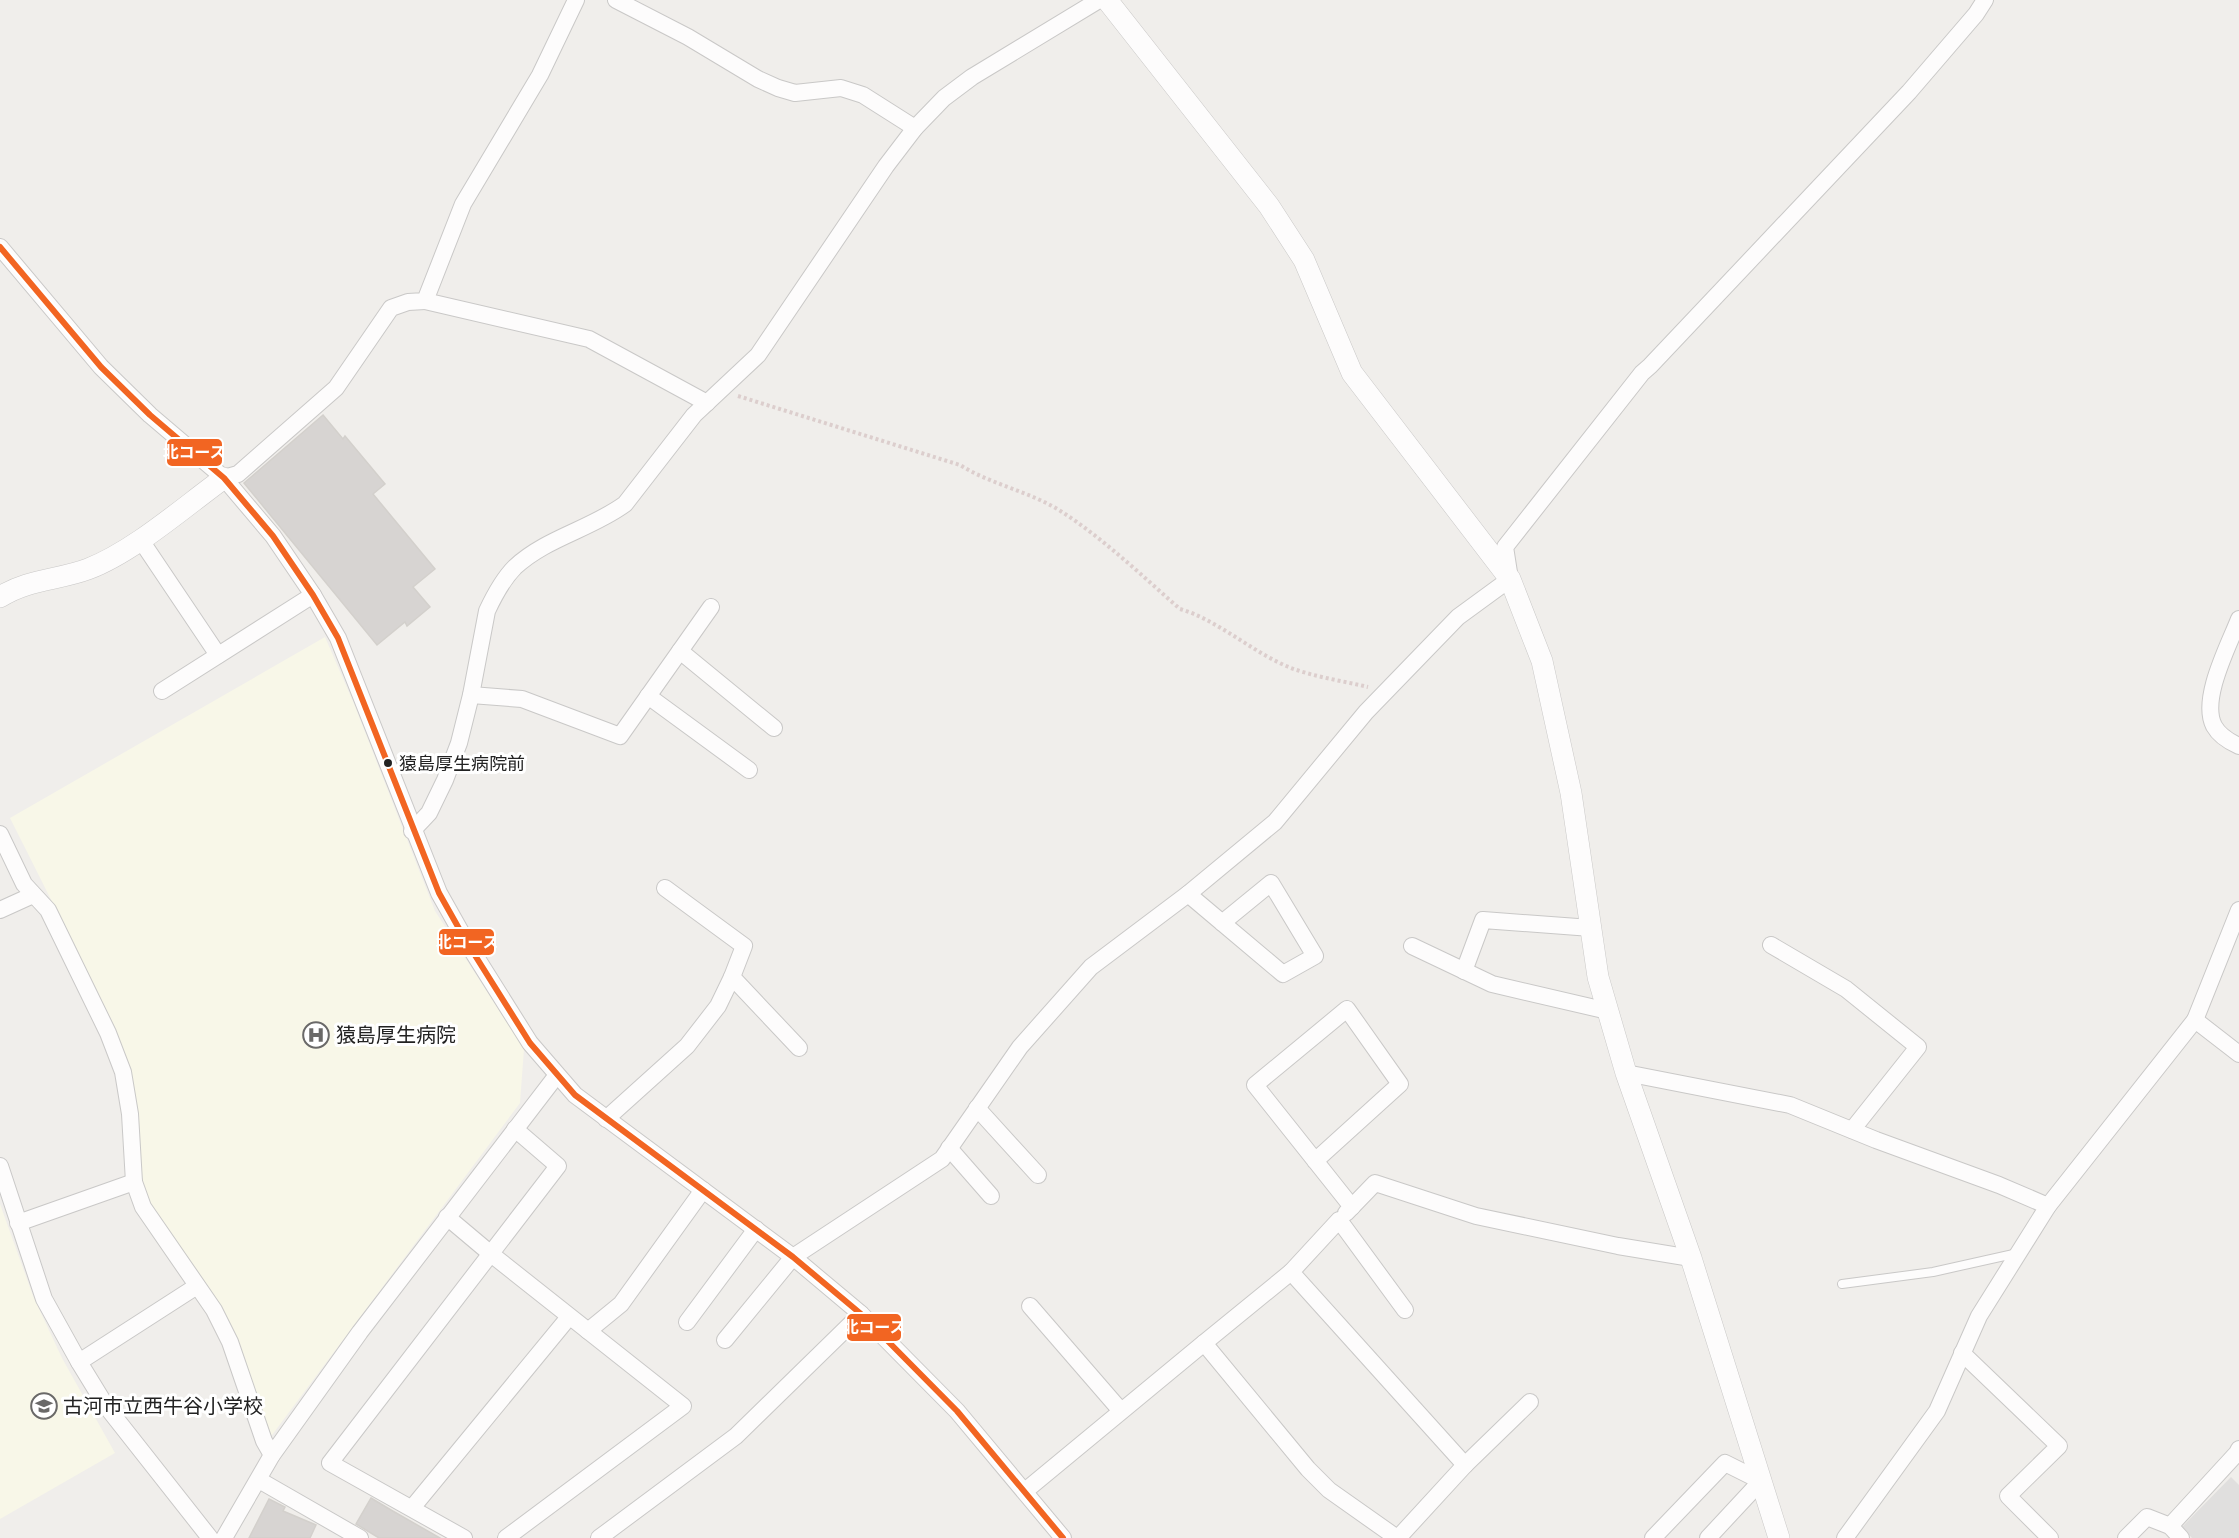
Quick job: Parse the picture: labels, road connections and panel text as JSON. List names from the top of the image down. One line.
{"places":{"other":["猿島厚生病院前"],"hospital":["猿島厚生病院"],"school or university":["古河市立西牛谷小学校"]},"lines":["transit line 北コース"]}
